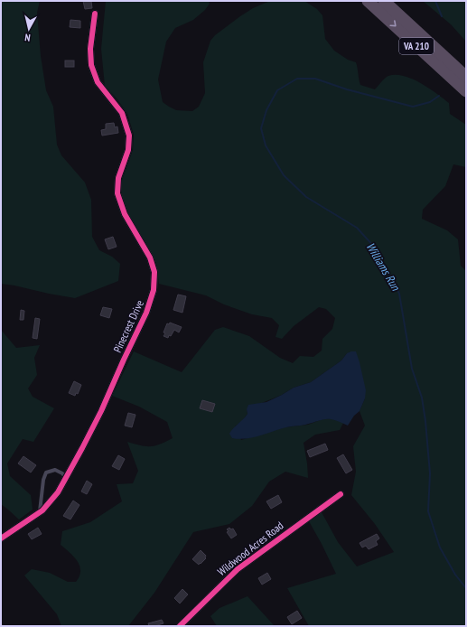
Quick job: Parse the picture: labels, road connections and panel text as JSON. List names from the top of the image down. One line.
{"streets":{"highway":["VA 210"],"street":["Pinecrest Drive","Wildwood Acres Road"]},"water":["Williams Run"],"north":"bottom"}
